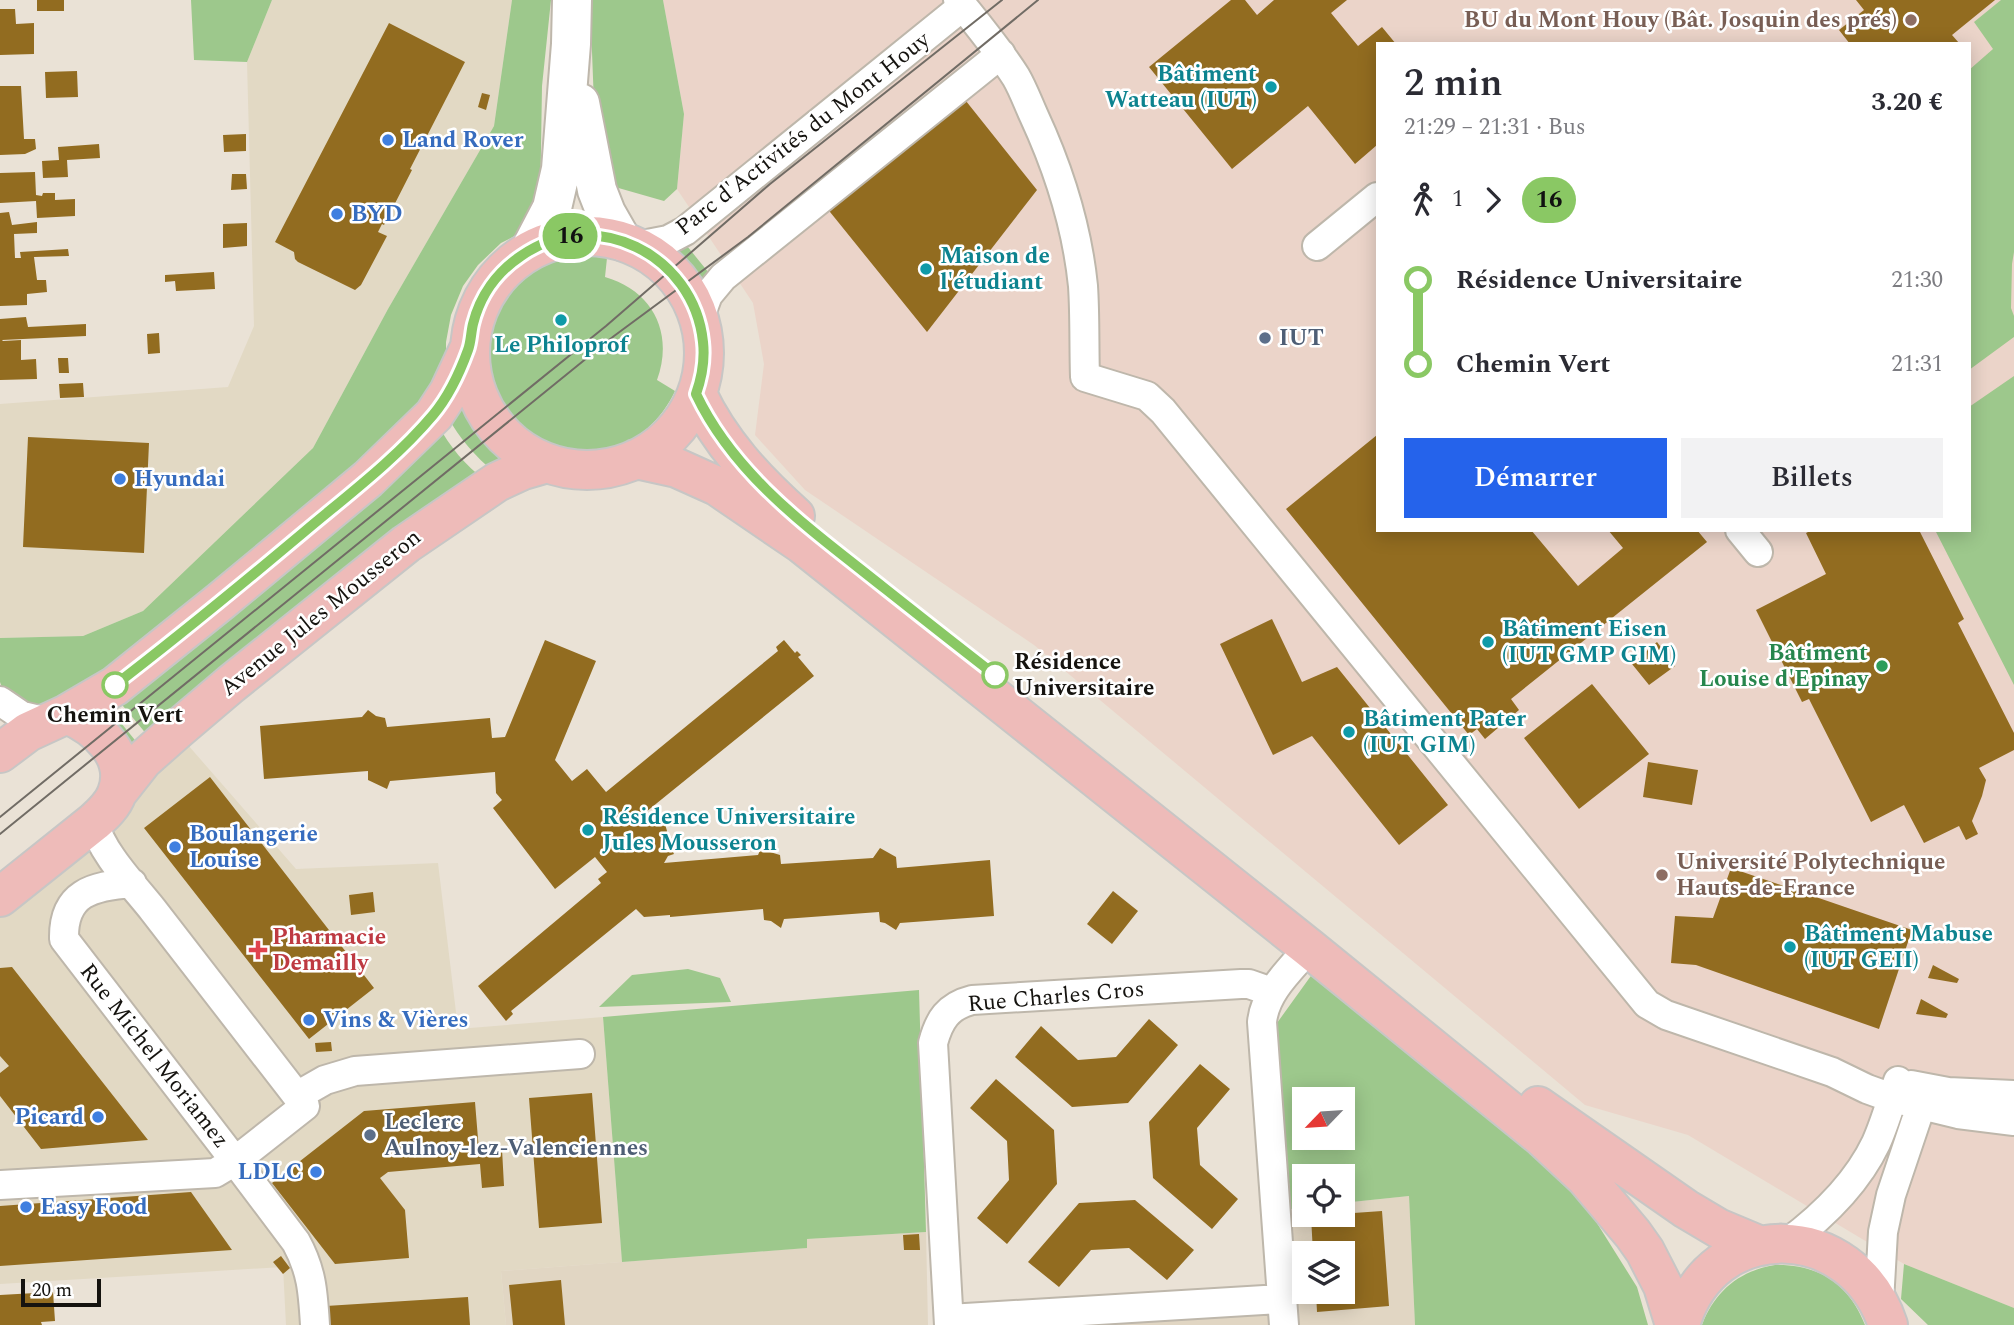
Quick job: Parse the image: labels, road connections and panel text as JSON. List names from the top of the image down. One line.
{"streets":{"main road":["Avenue Jules Mousseron"],"street":["Parc d'Activités du Mont Houy","Rue Charles Cros","Rue Michel Moriamez"]},"crossings":[["Parc d'Activités du Mont Houy","Avenue Jules Mousseron"]],"places":{"other":["BU du Mont Houy (Bât. Josquin des prés)","Bâtiment Watteau (IUT)","Land Rover","BYD","Maison de l'étudiant","Le Philoprof","IUT","Hyundai","Bâtiment Eisen (IUT GMP GIM)","Bâtiment Louise d'Epinay","Résidence Universitaire","Chemin Vert","Bâtiment Pater (IUT GIM)","Résidence Universitaire Jules Mousseron","Boulangerie Louise","Université Polytechnique Hauts-de-France","Bâtiment Mabuse (IUT GEII)","Vins & Vières","Picard","Leclerc Aulnoy-lez-Valenciennes","LDLC","Easy Food"],"health":["Pharmacie Demailly"]},"lines":["bus line 16"],"scale_bar":"20 m","north":"bottom left","page":{"on_map":"16","heading":["2 min","21:29 – 21:31 · Bus","3.20 €"],"legs":["1","16"],"list":[{"name":"Résidence Universitaire","value":"21:30"},{"name":"Chemin Vert","value":"21:31"}],"buttons":["Démarrer","Billets"],"scale":"20 m"}}
